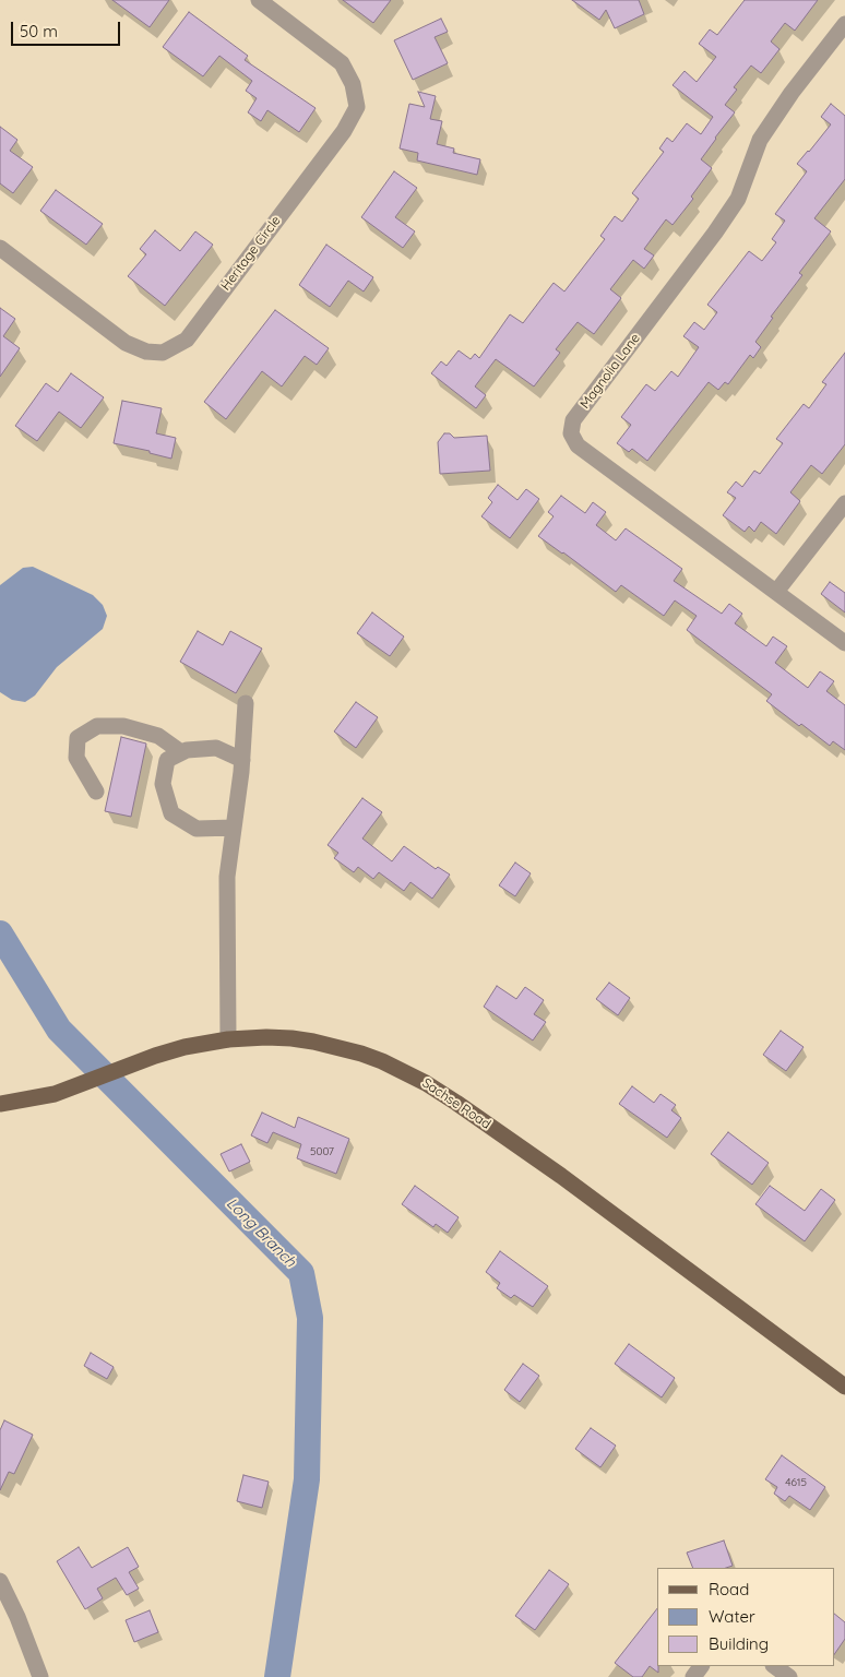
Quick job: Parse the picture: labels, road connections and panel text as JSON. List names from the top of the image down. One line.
{"streets":{"main road":["Sachse Road"],"street":["Heritage Circle","Magnolia Lane"]},"water":["Long Branch"],"house_numbers":["5007","4615"],"legend":["Road","Water","Building"],"scale_bar":"50 m"}
